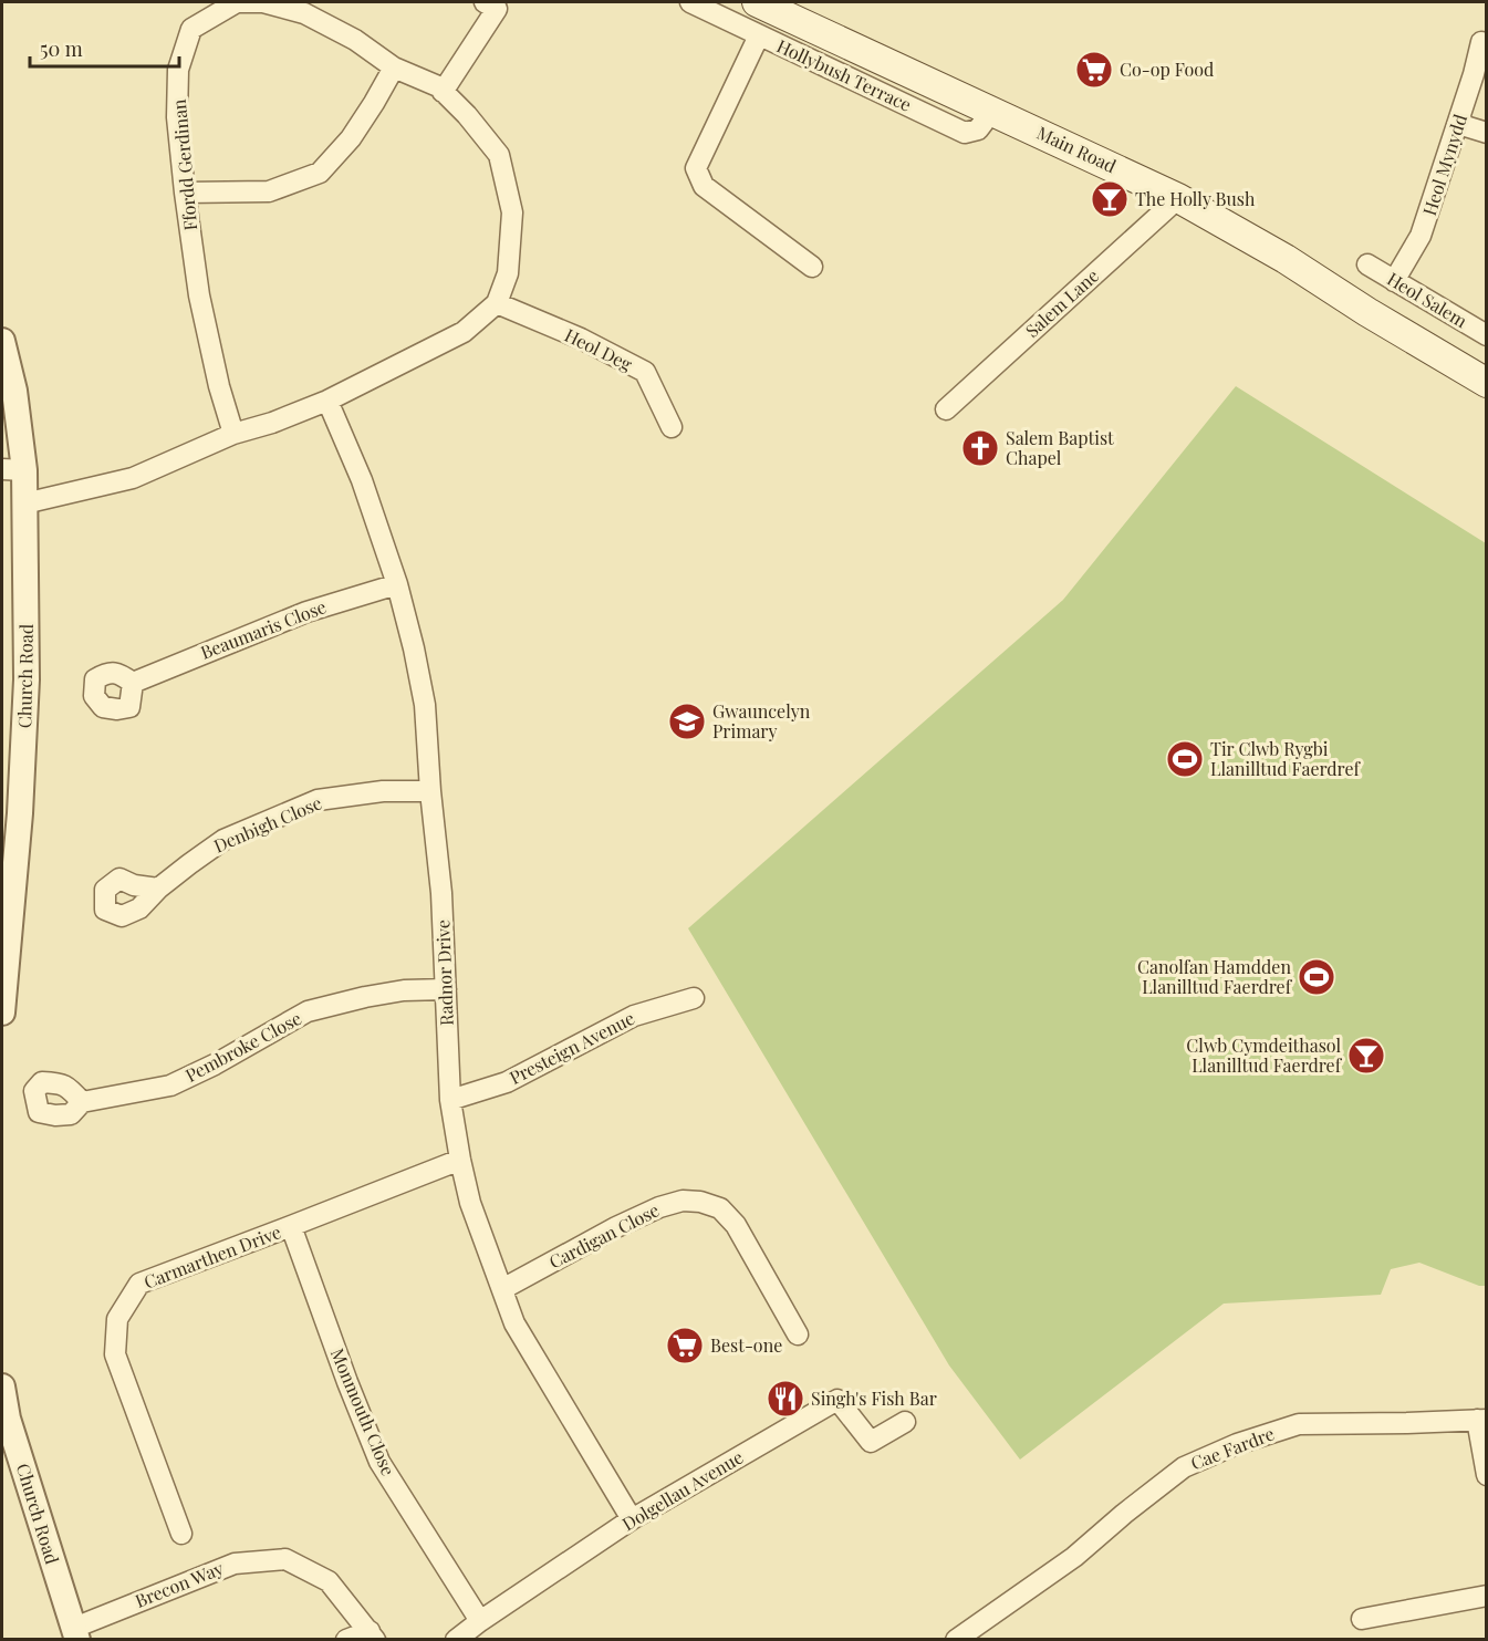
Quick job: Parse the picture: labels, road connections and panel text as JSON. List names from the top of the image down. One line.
{"streets":{"main road":["Main Road"],"street":["Hollybush Terrace","Ffordd Gerdinan","Heol Mynydd","Heol Salem","Salem Lane","Heol Deg","Beaumaris Close","Church Road","Denbigh Close","Radnor Drive","Pembroke Close","Presteign Avenue","Cardigan Close","Carmarthen Drive","Monmouth Close","Cae Fardre","Dolgellau Avenue","Brecon Way"]},"crossings":[["Hollybush Terrace","Main Road"],["Main Road","Salem Lane"],["Ffordd Gerdinan","Heol Deg"],["Ffordd Gerdinan","Church Road"],["Ffordd Gerdinan","Radnor Drive"],["Heol Mynydd","Heol Salem"],["Beaumaris Close","Radnor Drive"],["Church Road","Brecon Way"],["Denbigh Close","Radnor Drive"],["Radnor Drive","Pembroke Close"],["Radnor Drive","Presteign Avenue"],["Radnor Drive","Cardigan Close"],["Radnor Drive","Carmarthen Drive"],["Radnor Drive","Dolgellau Avenue"],["Carmarthen Drive","Monmouth Close"],["Monmouth Close","Dolgellau Avenue"]],"places":{"supermarket":["Co-op Food","Best-one"],"bar":["The Holly Bush","Clwb Cymdeithasol Llanilltud Faerdref"],"church":["Salem Baptist Chapel"],"school or university":["Gwauncelyn Primary"],"sports":["Tir Clwb Rygbi Llanilltud Faerdref","Canolfan Hamdden Llanilltud Faerdref"],"restaurant":["Singh's Fish Bar"]},"scale_bar":"50 m"}
